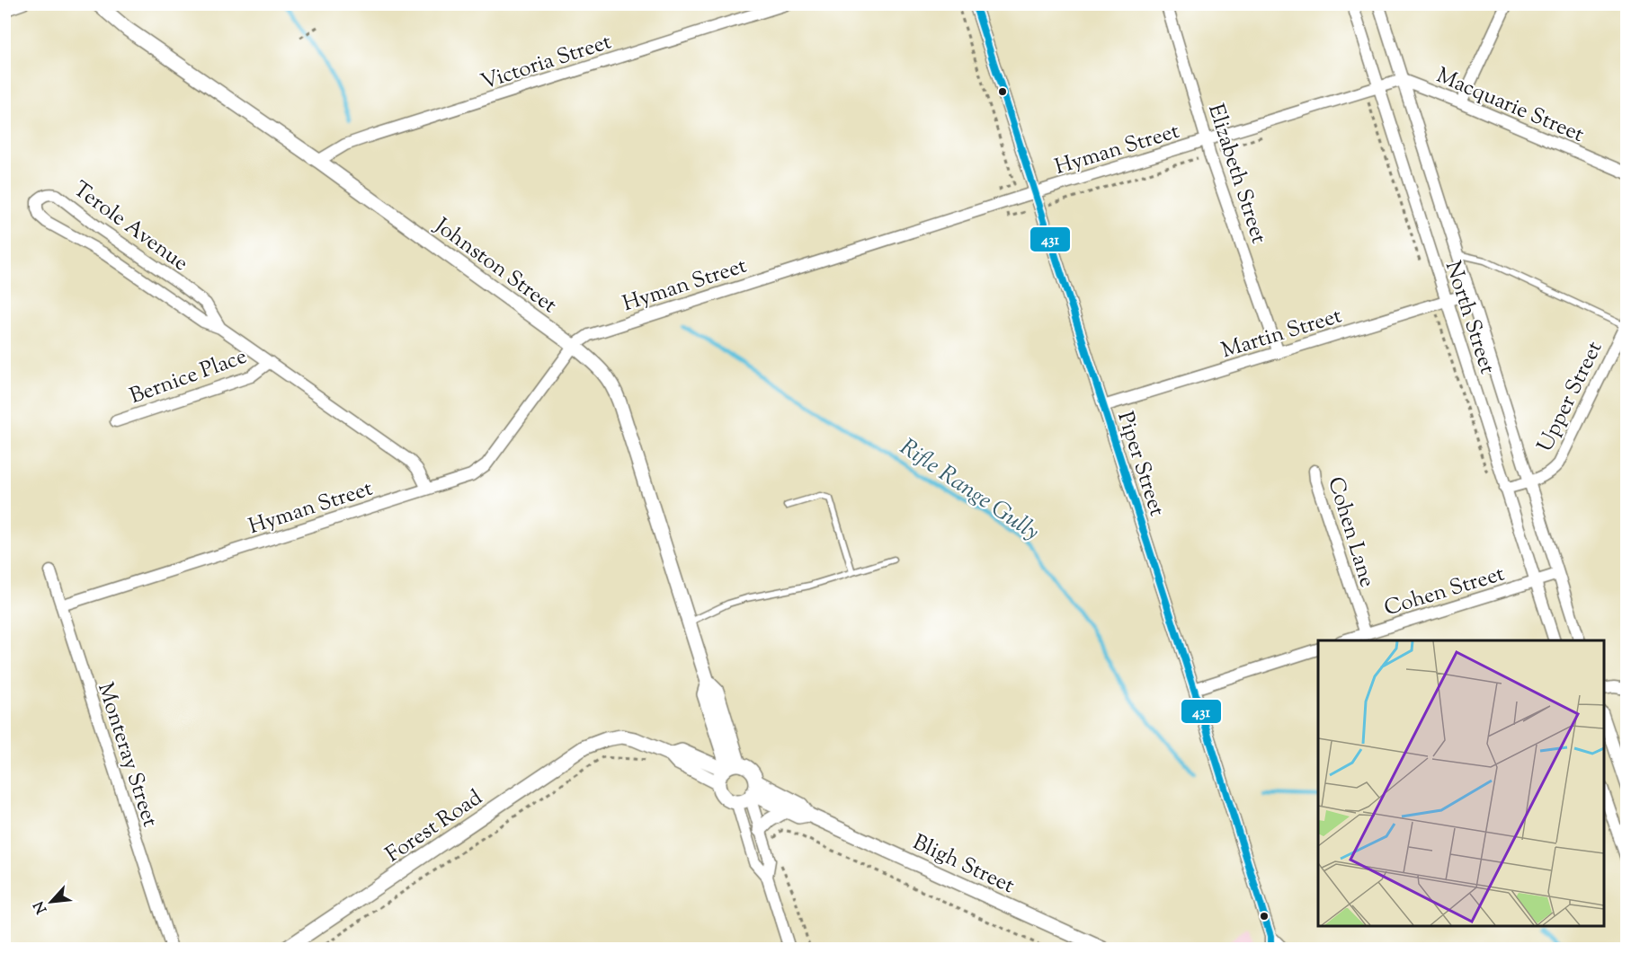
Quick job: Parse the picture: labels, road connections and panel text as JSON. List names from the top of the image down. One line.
{"streets":{"street":["Victoria Street","Macquarie Street","Hyman Street","Elizabeth Street","Terole Avenue","Johnston Street","North Street","Martin Street","Bernice Place","Upper Street","Piper Street","Cohen Lane","Cohen Street","Monteray Street","Forest Road","Bligh Street"]},"crossings":[["Victoria Street","Johnston Street"],["Macquarie Street","Hyman Street"],["Macquarie Street","North Street"],["Hyman Street","Elizabeth Street"],["Hyman Street","Terole Avenue"],["Hyman Street","Johnston Street"],["Hyman Street","North Street"],["Hyman Street","Piper Street"],["Hyman Street","Monteray Street"],["Elizabeth Street","Martin Street"],["Terole Avenue","Bernice Place"],["Johnston Street","Bligh Street"],["North Street","Martin Street"],["North Street","Upper Street"],["North Street","Cohen Street"],["Martin Street","Piper Street"],["Cohen Lane","Cohen Street"]],"water":["Rifle Range Gully"],"lines":["transit line 431"],"north":"bottom left"}
